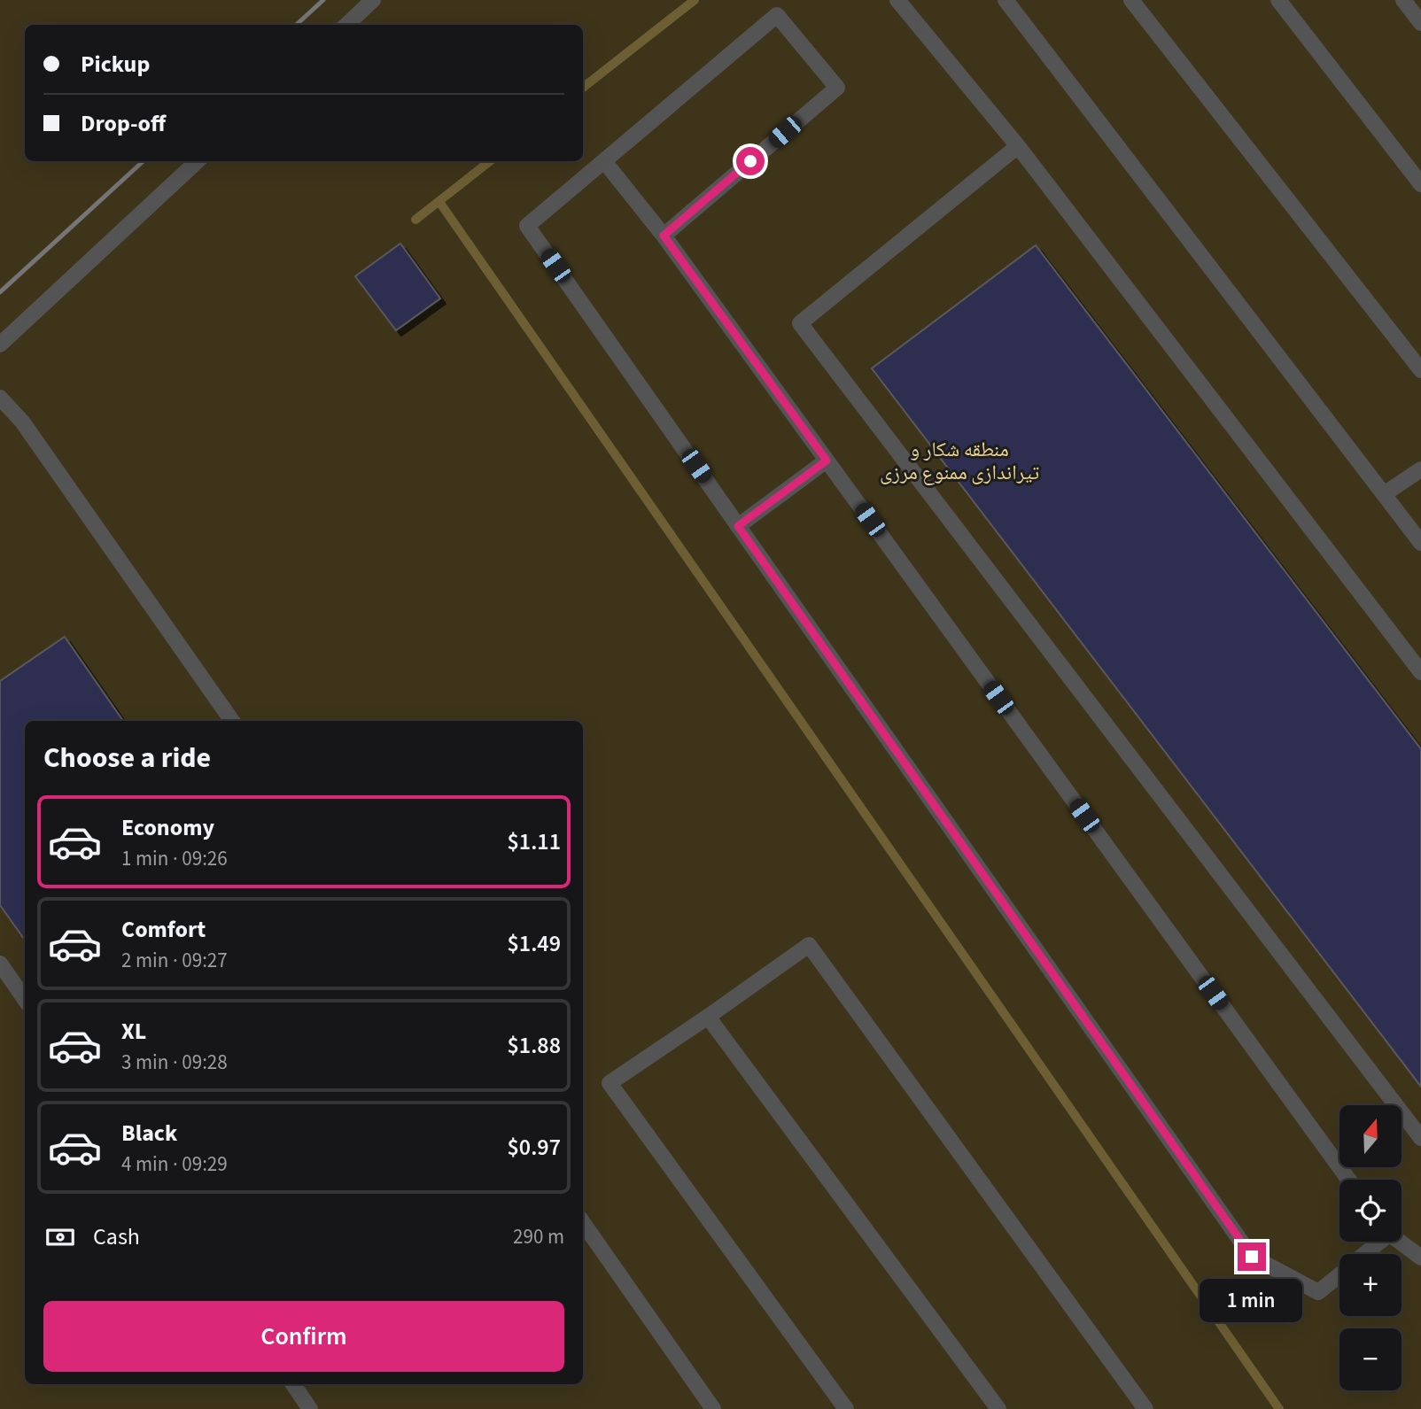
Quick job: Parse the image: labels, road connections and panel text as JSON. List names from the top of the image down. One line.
{"parks":["منطقه شکار و تیراندازی ممنوع مرزی"],"north":"top","page":{"banner":["Pickup","Drop-off"],"heading":"Choose a ride","list":[{"name":"Economy","note":"1 min · 09:26","value":"$1.11"},{"name":"Comfort","note":"2 min · 09:27","value":"$1.49"},{"name":"XL","note":"3 min · 09:28","value":"$1.88"},{"name":"Black","note":"4 min · 09:29","value":"$0.97"}],"map_buttons":["+","−"],"pay":["Cash","290 m"],"bubble":"1 min","buttons":"Confirm"}}
